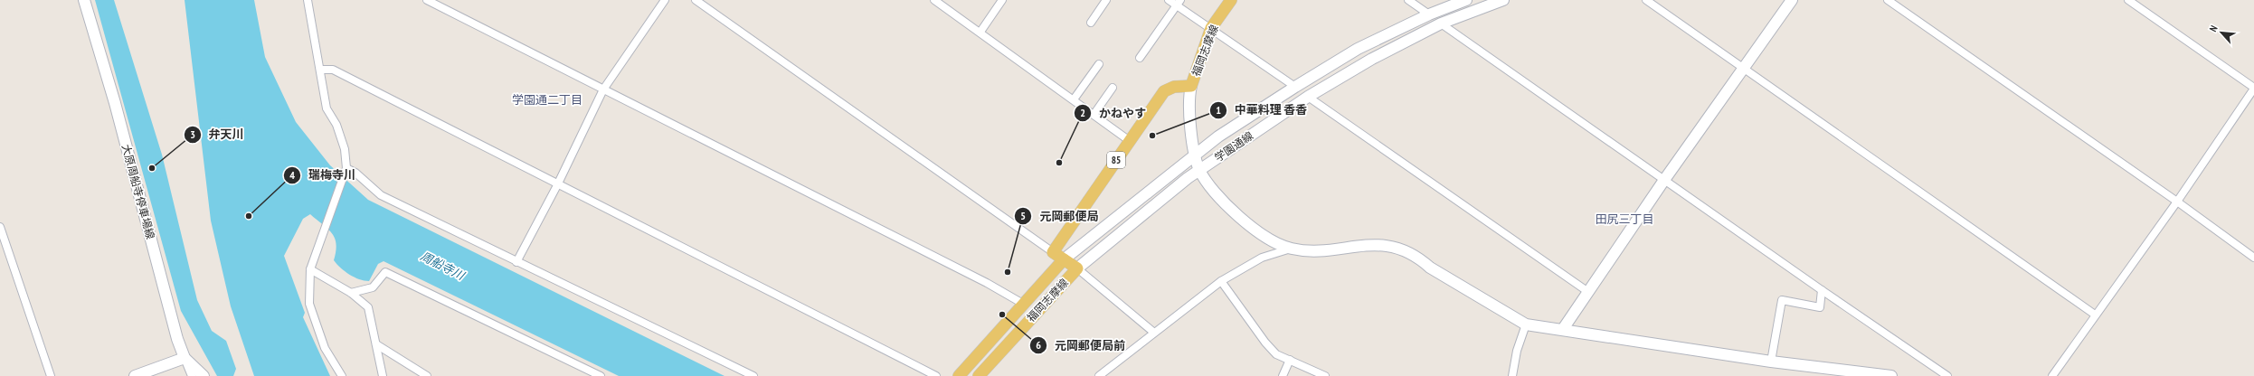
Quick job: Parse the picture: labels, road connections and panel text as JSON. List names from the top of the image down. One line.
{"streets":{"main road":["福岡志摩線","85"],"street":["学園通線","大原周船寺停車場線"]},"crossings":[["福岡志摩線","学園通線"]],"districts":["学園通二丁目","田尻三丁目"],"water":["周船寺川"],"places":["中華料理 香香","かねやす","弁天川","瑞梅寺川","元岡郵便局","元岡郵便局前"],"north":"top left"}
